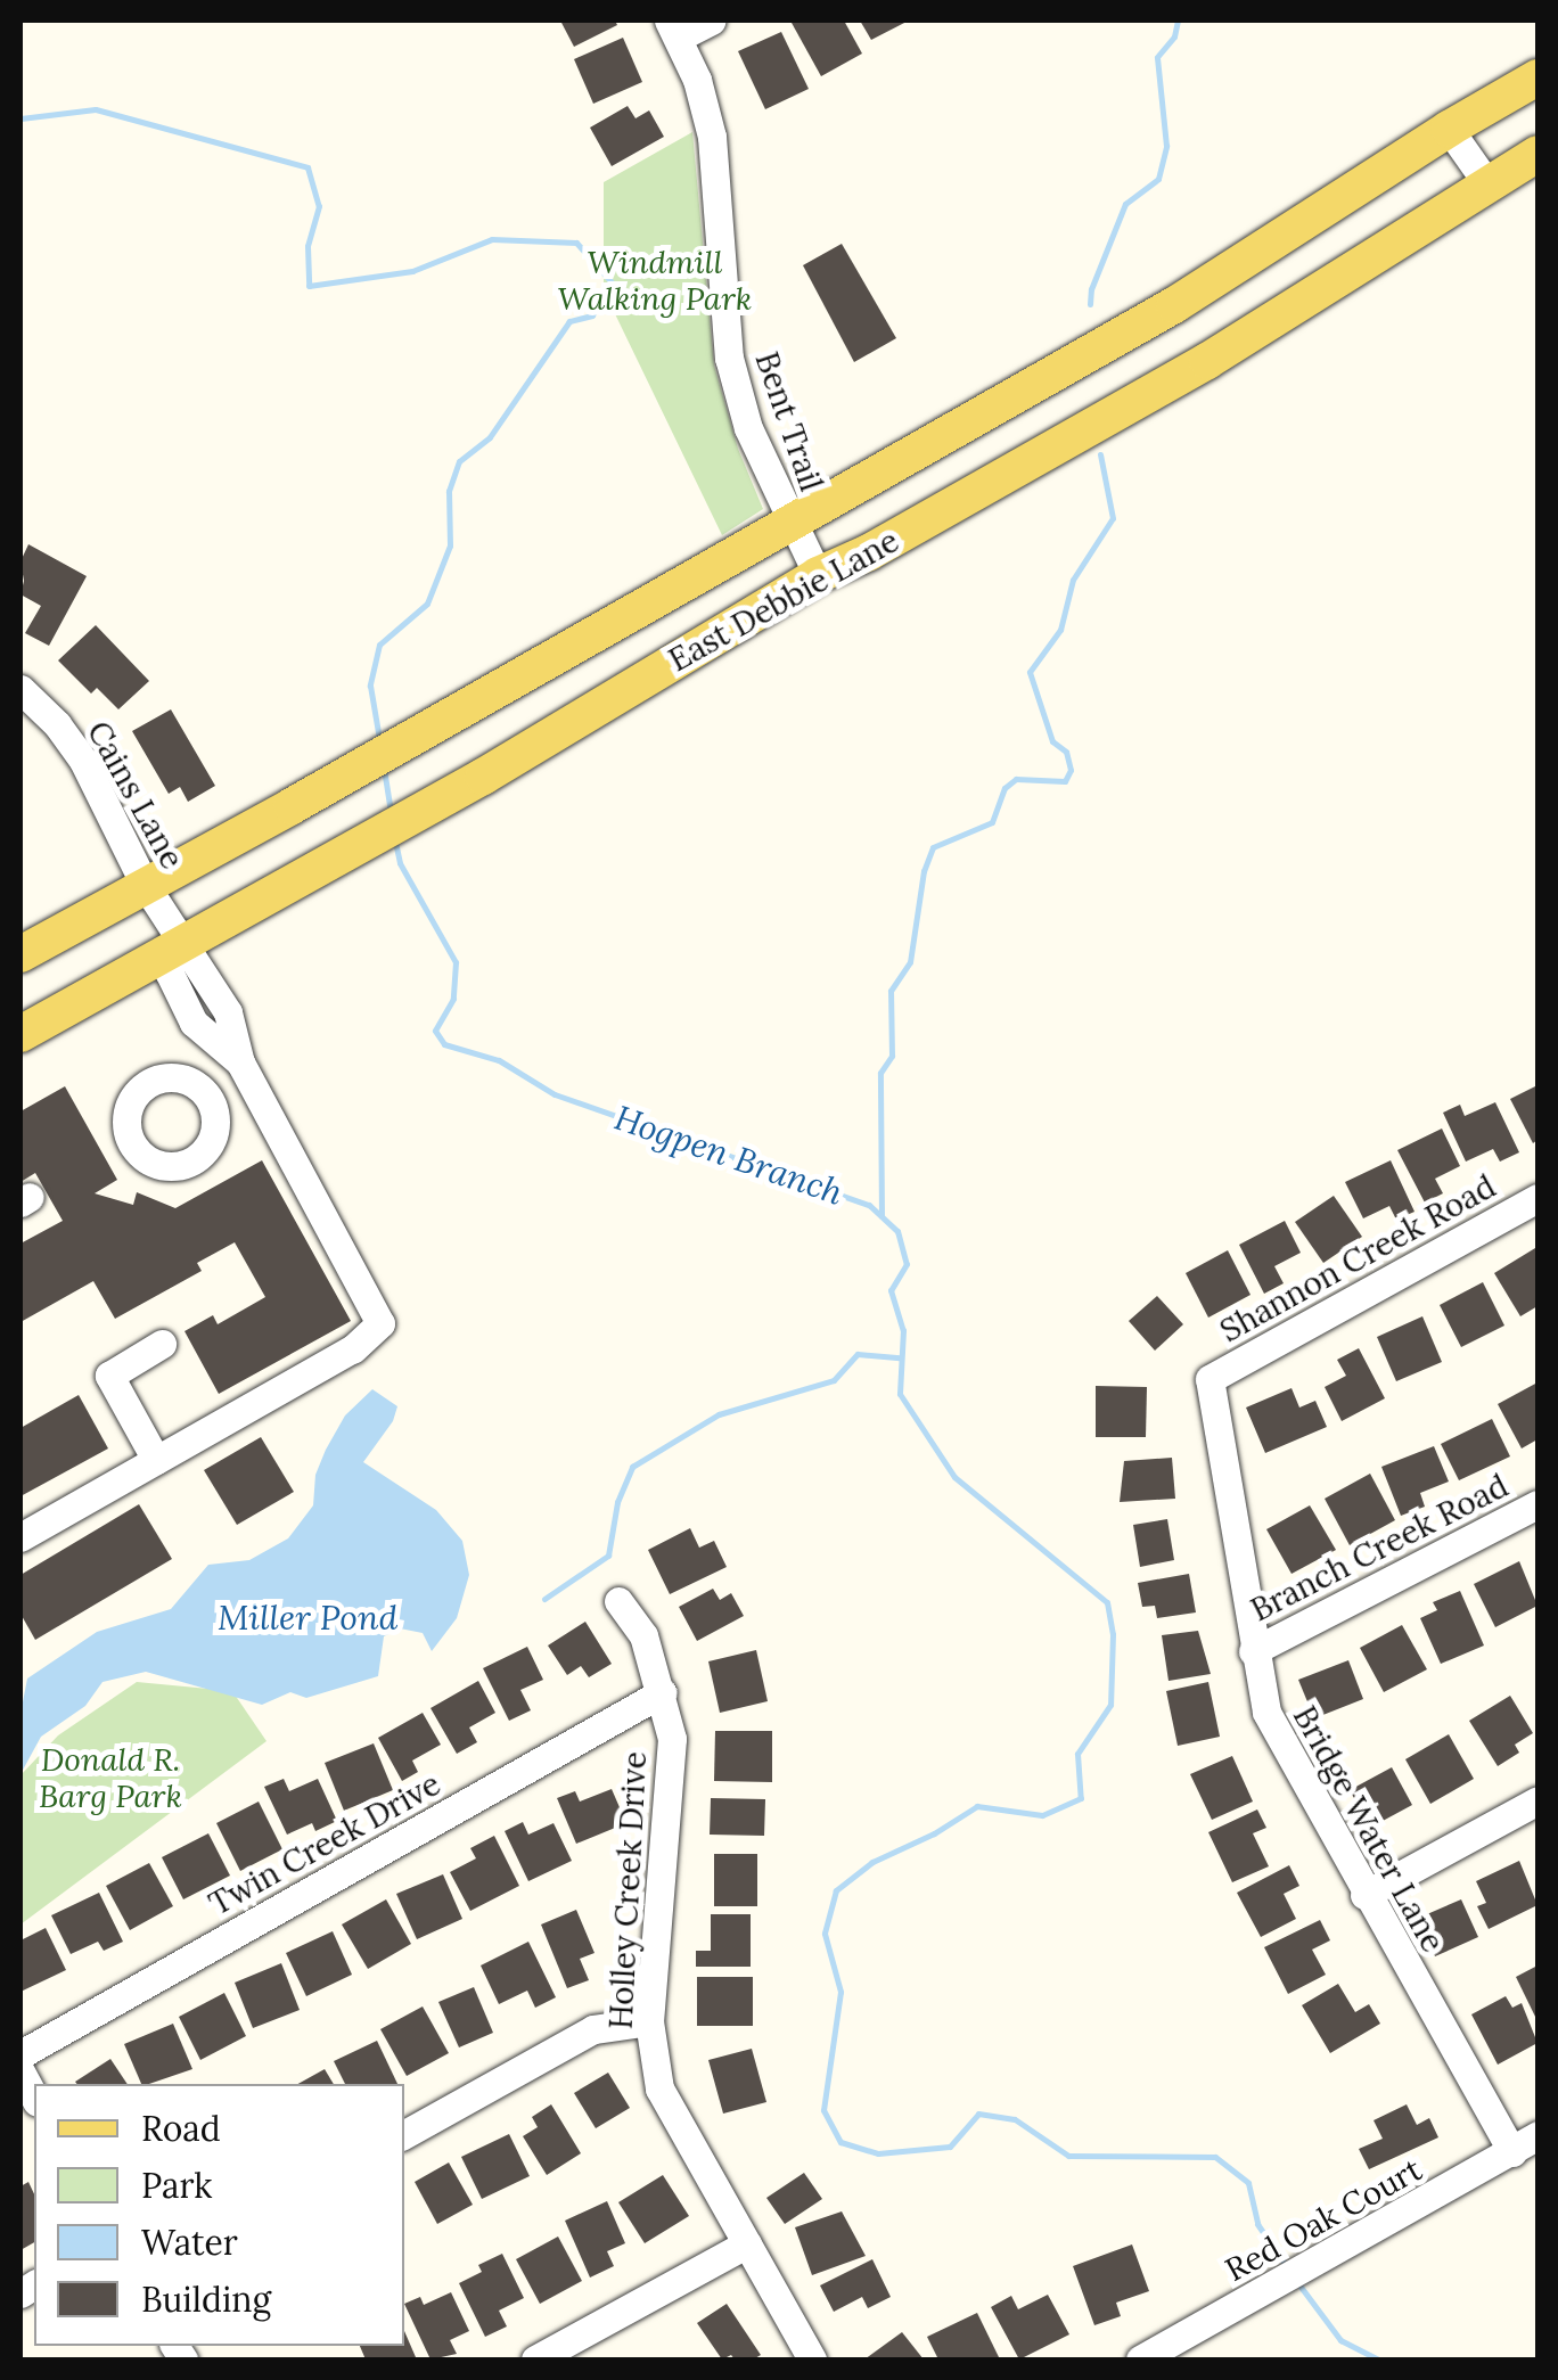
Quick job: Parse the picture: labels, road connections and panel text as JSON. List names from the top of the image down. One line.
{"streets":{"main road":["East Debbie Lane"],"street":["Bent Trail","Cains Lane","Shannon Creek Road","Branch Creek Road","Bridge Water Lane","Twin Creek Drive","Holley Creek Drive","Red Oak Court"]},"crossings":[["Bent Trail","East Debbie Lane"],["East Debbie Lane","Cains Lane"],["Shannon Creek Road","Bridge Water Lane"],["Branch Creek Road","Bridge Water Lane"],["Bridge Water Lane","Red Oak Court"],["Twin Creek Drive","Holley Creek Drive"]],"water":["Hogpen Branch","Miller Pond"],"parks":["Windmill Walking Park","Donald R. Barg Park"],"legend":["Road","Park","Water","Building"]}
